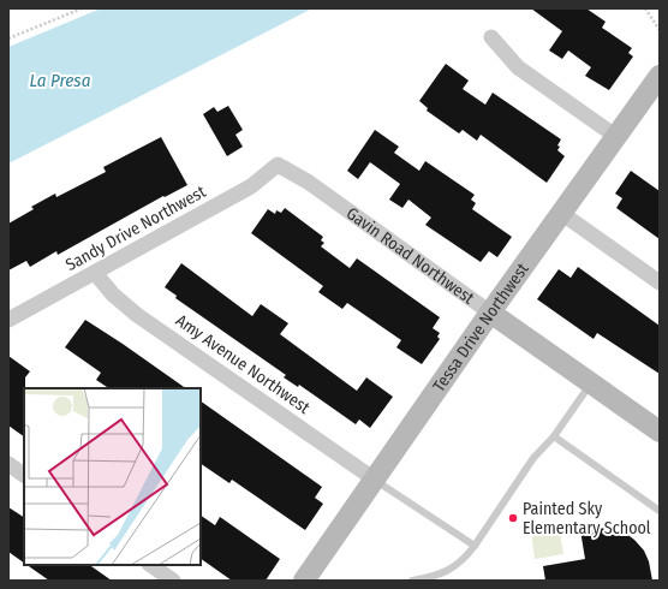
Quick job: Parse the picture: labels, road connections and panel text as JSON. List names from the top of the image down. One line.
{"streets":{"street":["Sandy Drive Northwest","Gavin Road Northwest","Tessa Drive Northwest","Amy Avenue Northwest"]},"crossings":[["Sandy Drive Northwest","Gavin Road Northwest"],["Sandy Drive Northwest","Amy Avenue Northwest"],["Gavin Road Northwest","Tessa Drive Northwest"],["Tessa Drive Northwest","Amy Avenue Northwest"]],"water":["La Presa"],"places":["Painted Sky Elementary School"]}
